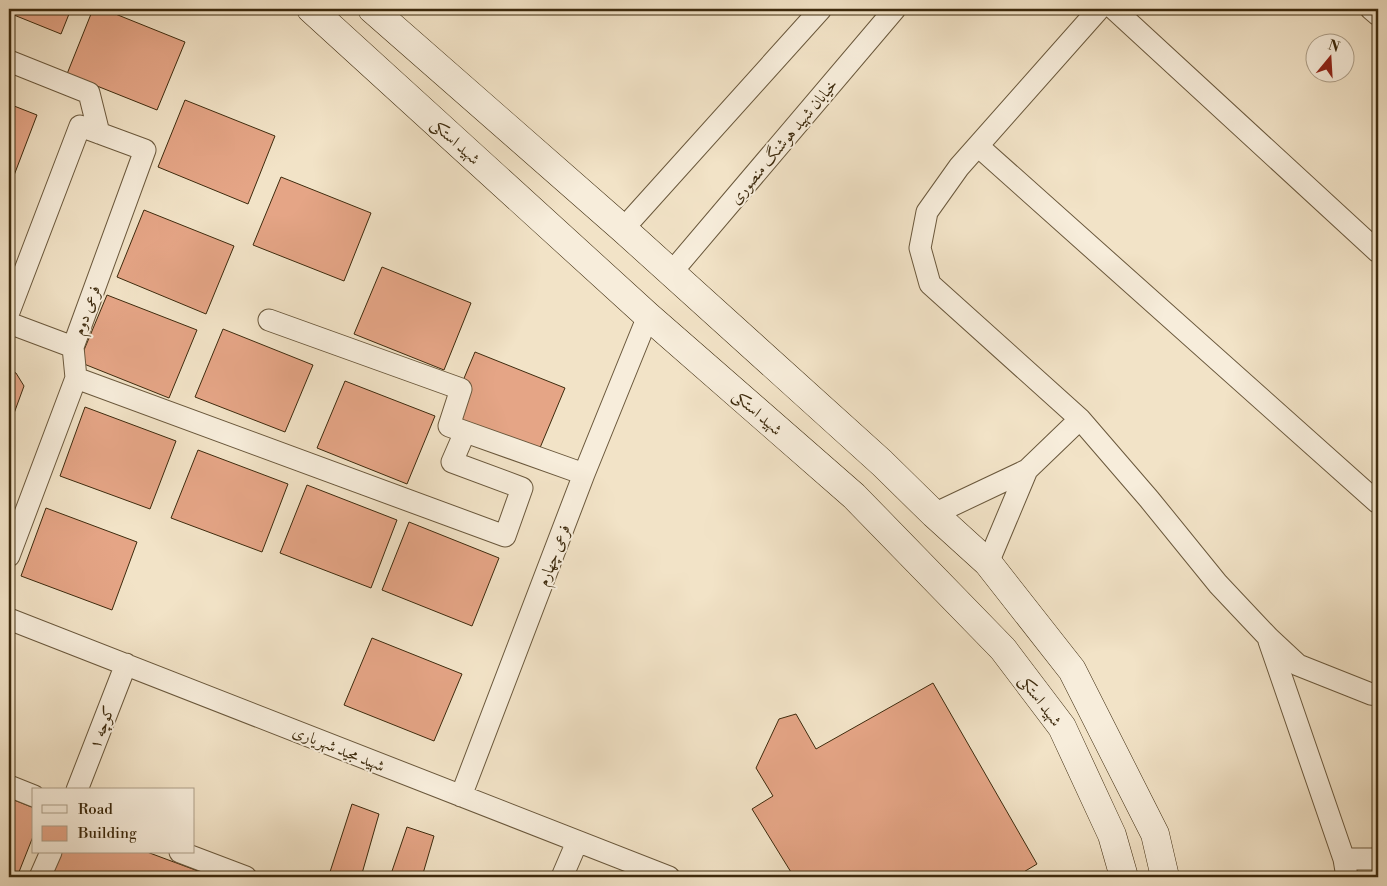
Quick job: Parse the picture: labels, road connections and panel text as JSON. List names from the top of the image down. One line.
{"streets":{"main road":["شهید استکی"],"street":["خیابان شهید هوشنگ منصوری","فرعی دوم","فرعی چهارم","کوچه ۱","شهید مجید شهریاری"]},"crossings":[["شهید استکی","فرعی چهارم"],["فرعی چهارم","شهید مجید شهریاری"],["کوچه ۱","شهید مجید شهریاری"]],"legend":["Road","Building"],"north":"top"}
